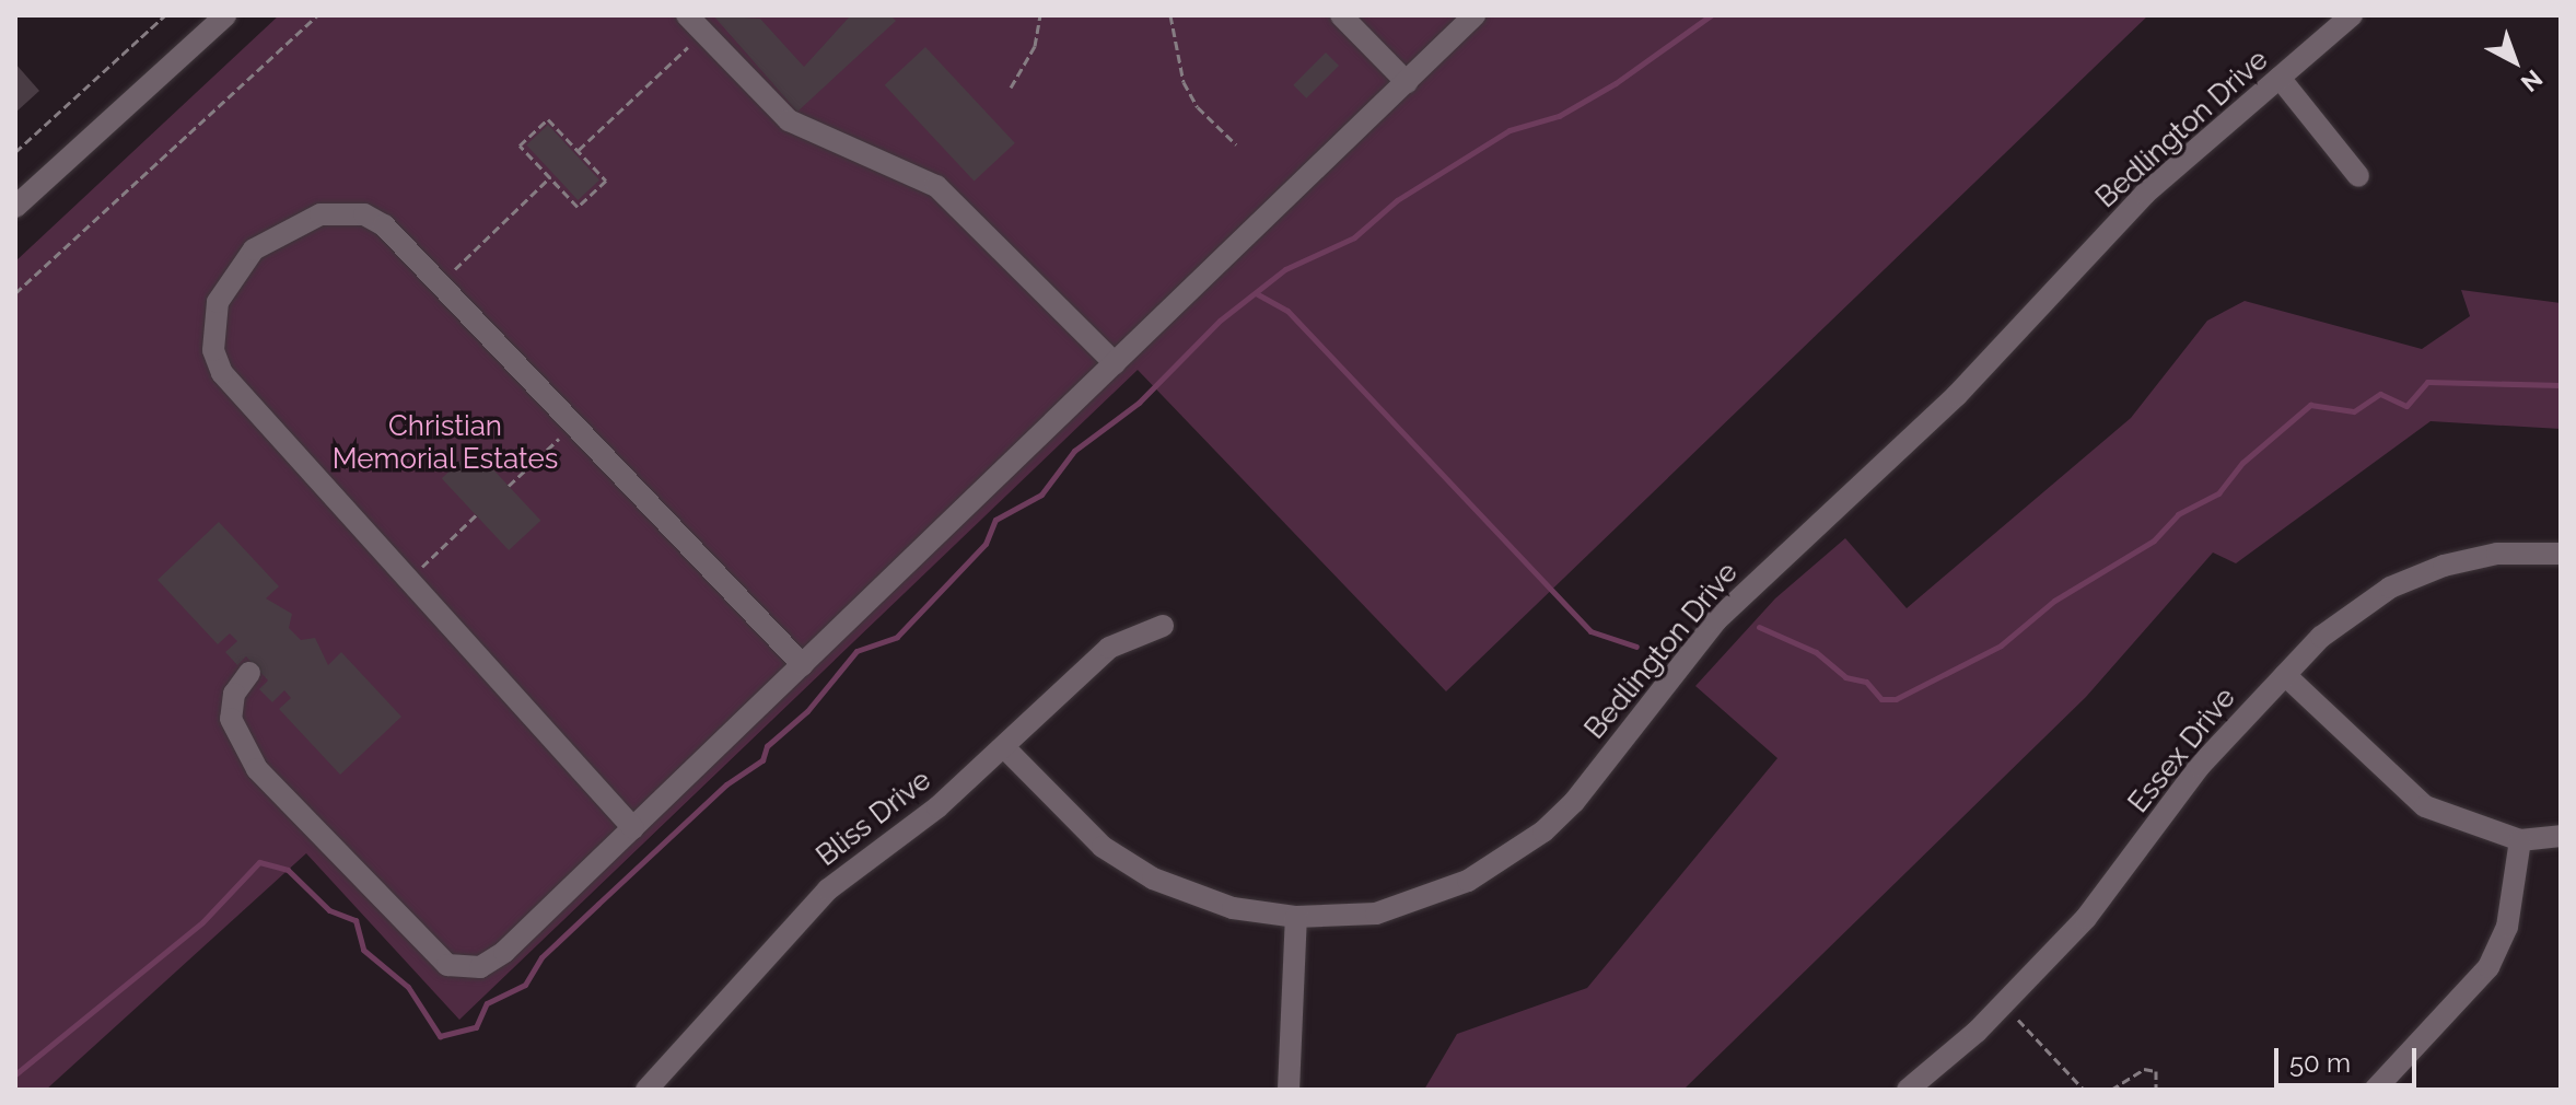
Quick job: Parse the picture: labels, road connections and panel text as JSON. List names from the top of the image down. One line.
{"streets":{"street":["Bedlington Drive","Essex Drive","Bliss Drive"]},"crossings":[["Bedlington Drive","Bliss Drive"]],"parks":["Christian Memorial Estates"],"scale_bar":"50 m","north":"bottom right"}
